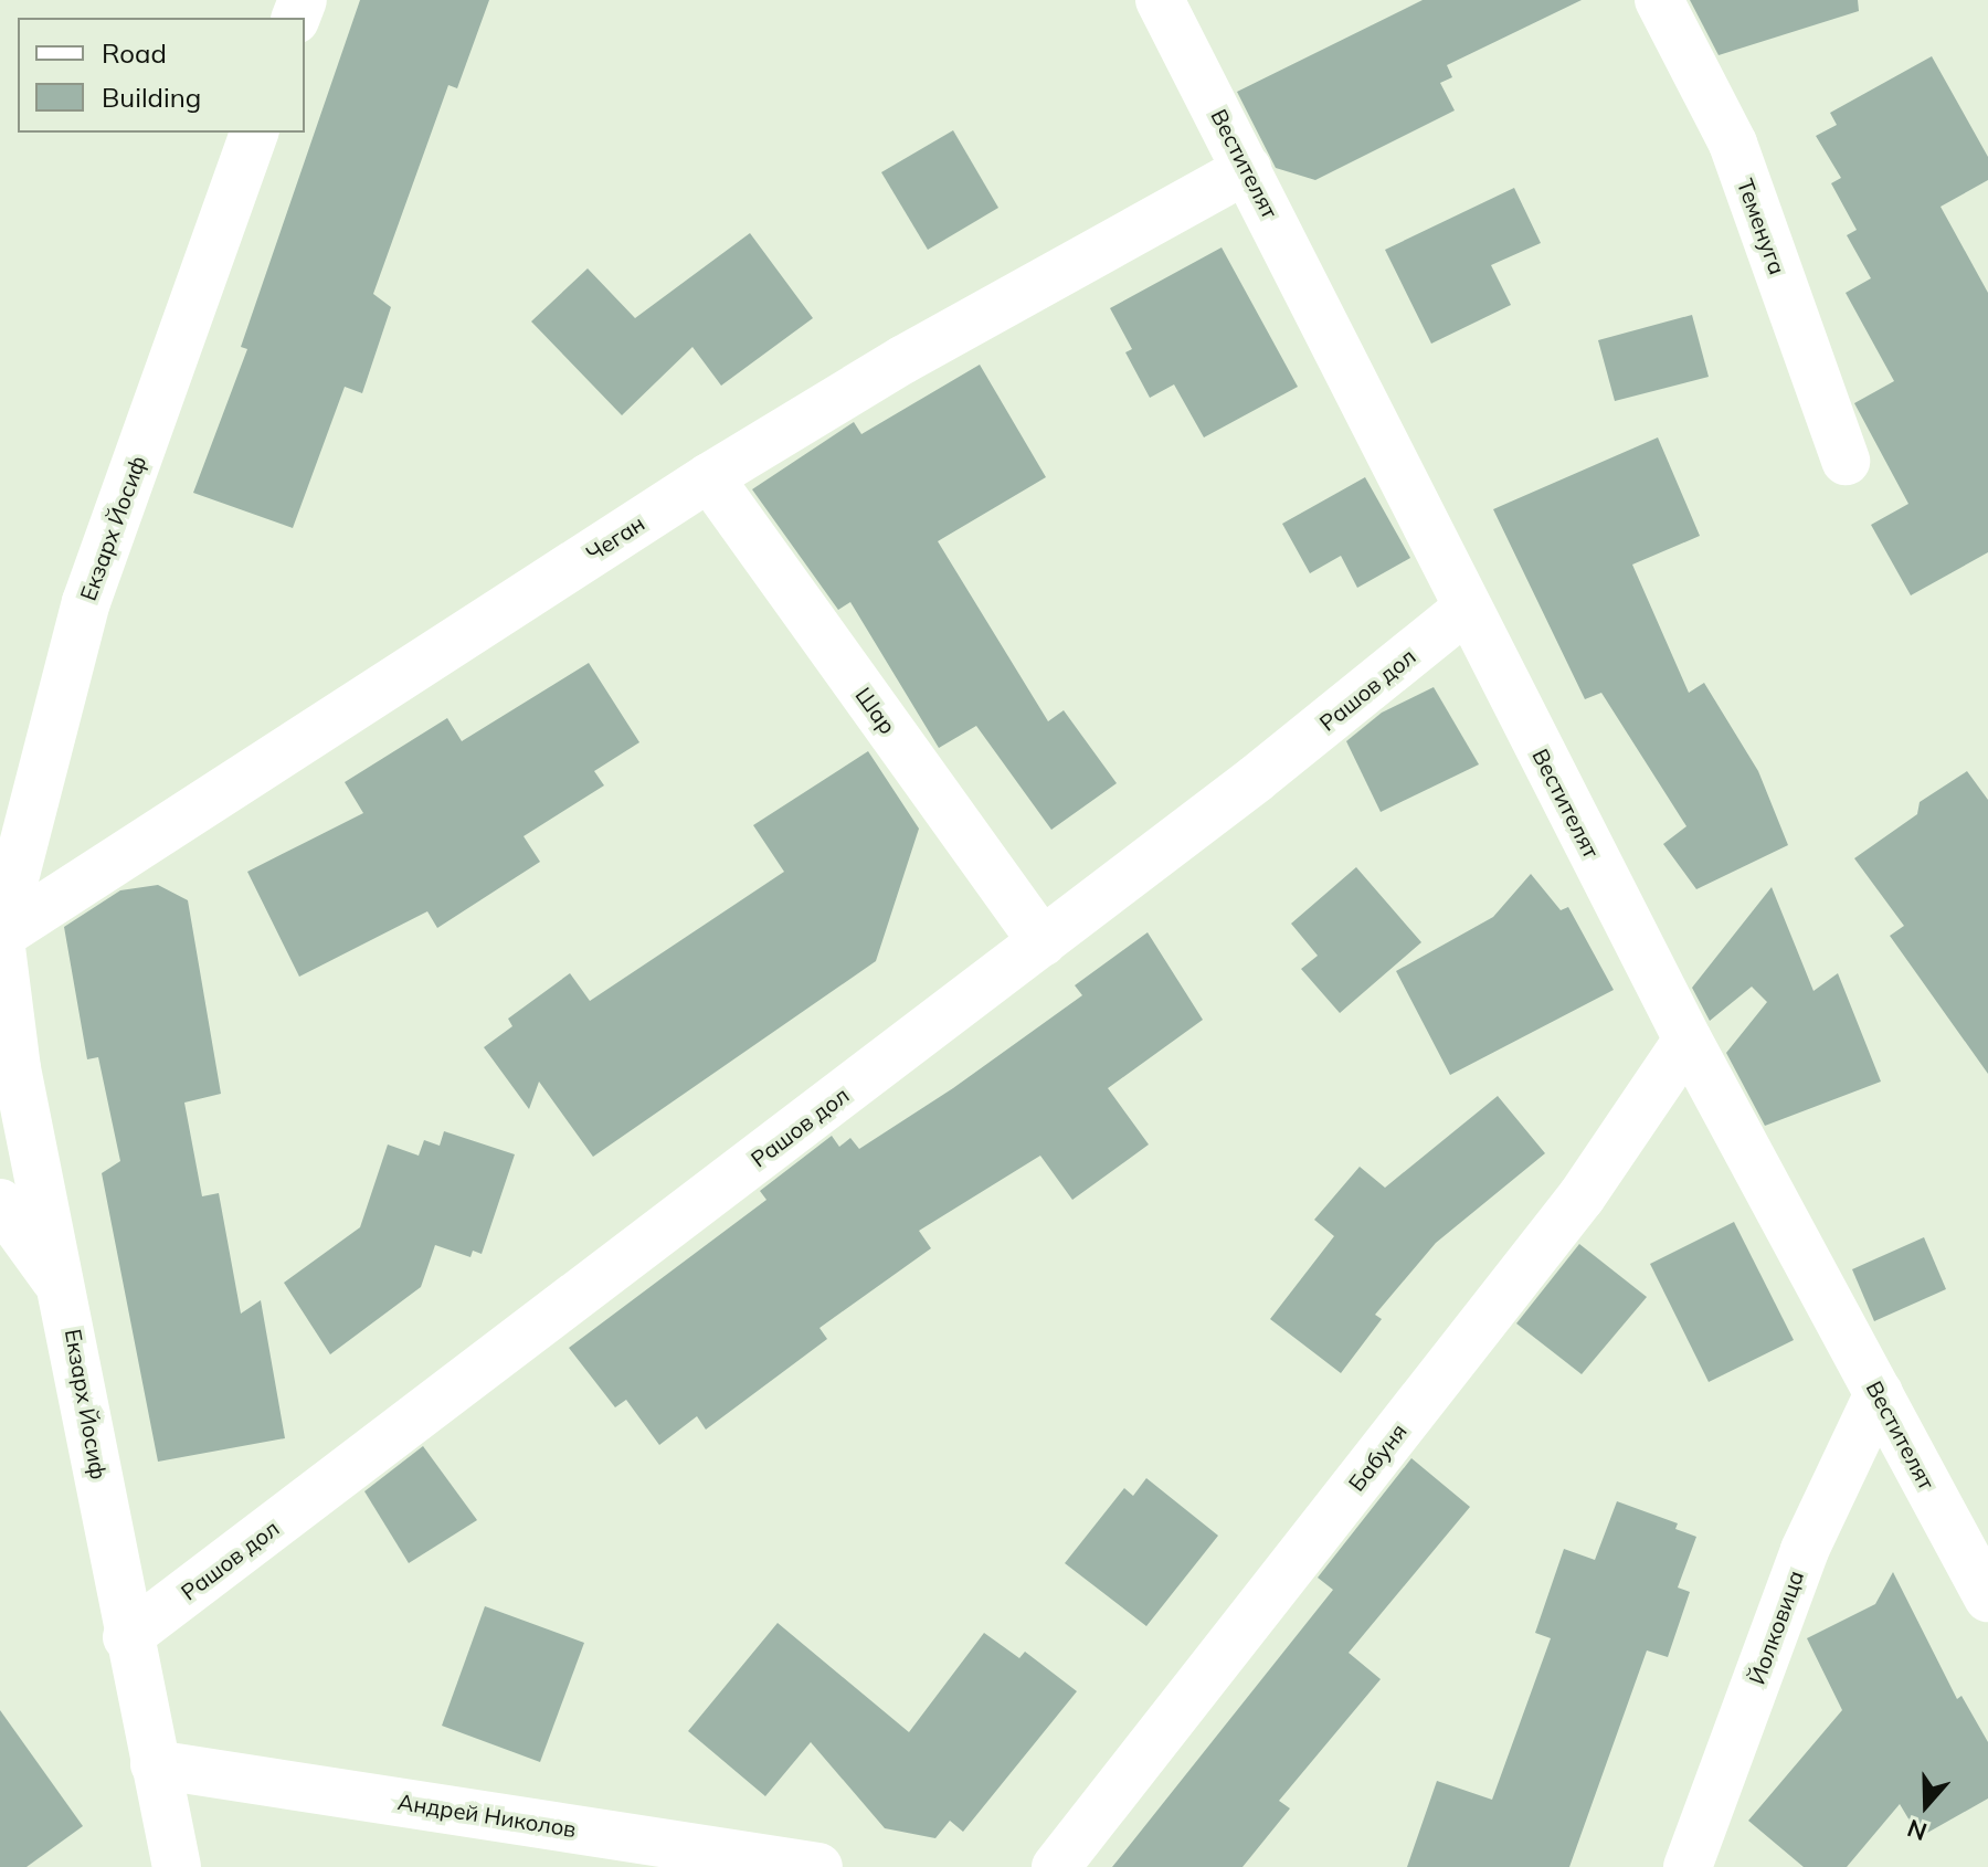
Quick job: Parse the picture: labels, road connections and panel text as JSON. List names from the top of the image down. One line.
{"streets":{"street":["Вестителят","Теменуга","Екзарх Йосиф","Чеган","Рашов дол","Шар","Бабуня","Йолковица","Андрей Николов"]},"crossings":[["Вестителят","Чеган"],["Вестителят","Рашов дол"],["Вестителят","Бабуня"],["Вестителят","Йолковица"],["Екзарх Йосиф","Чеган"],["Екзарх Йосиф","Рашов дол"],["Екзарх Йосиф","Андрей Николов"],["Чеган","Шар"],["Рашов дол","Шар"]],"legend":["Road","Building"],"north":"bottom"}
